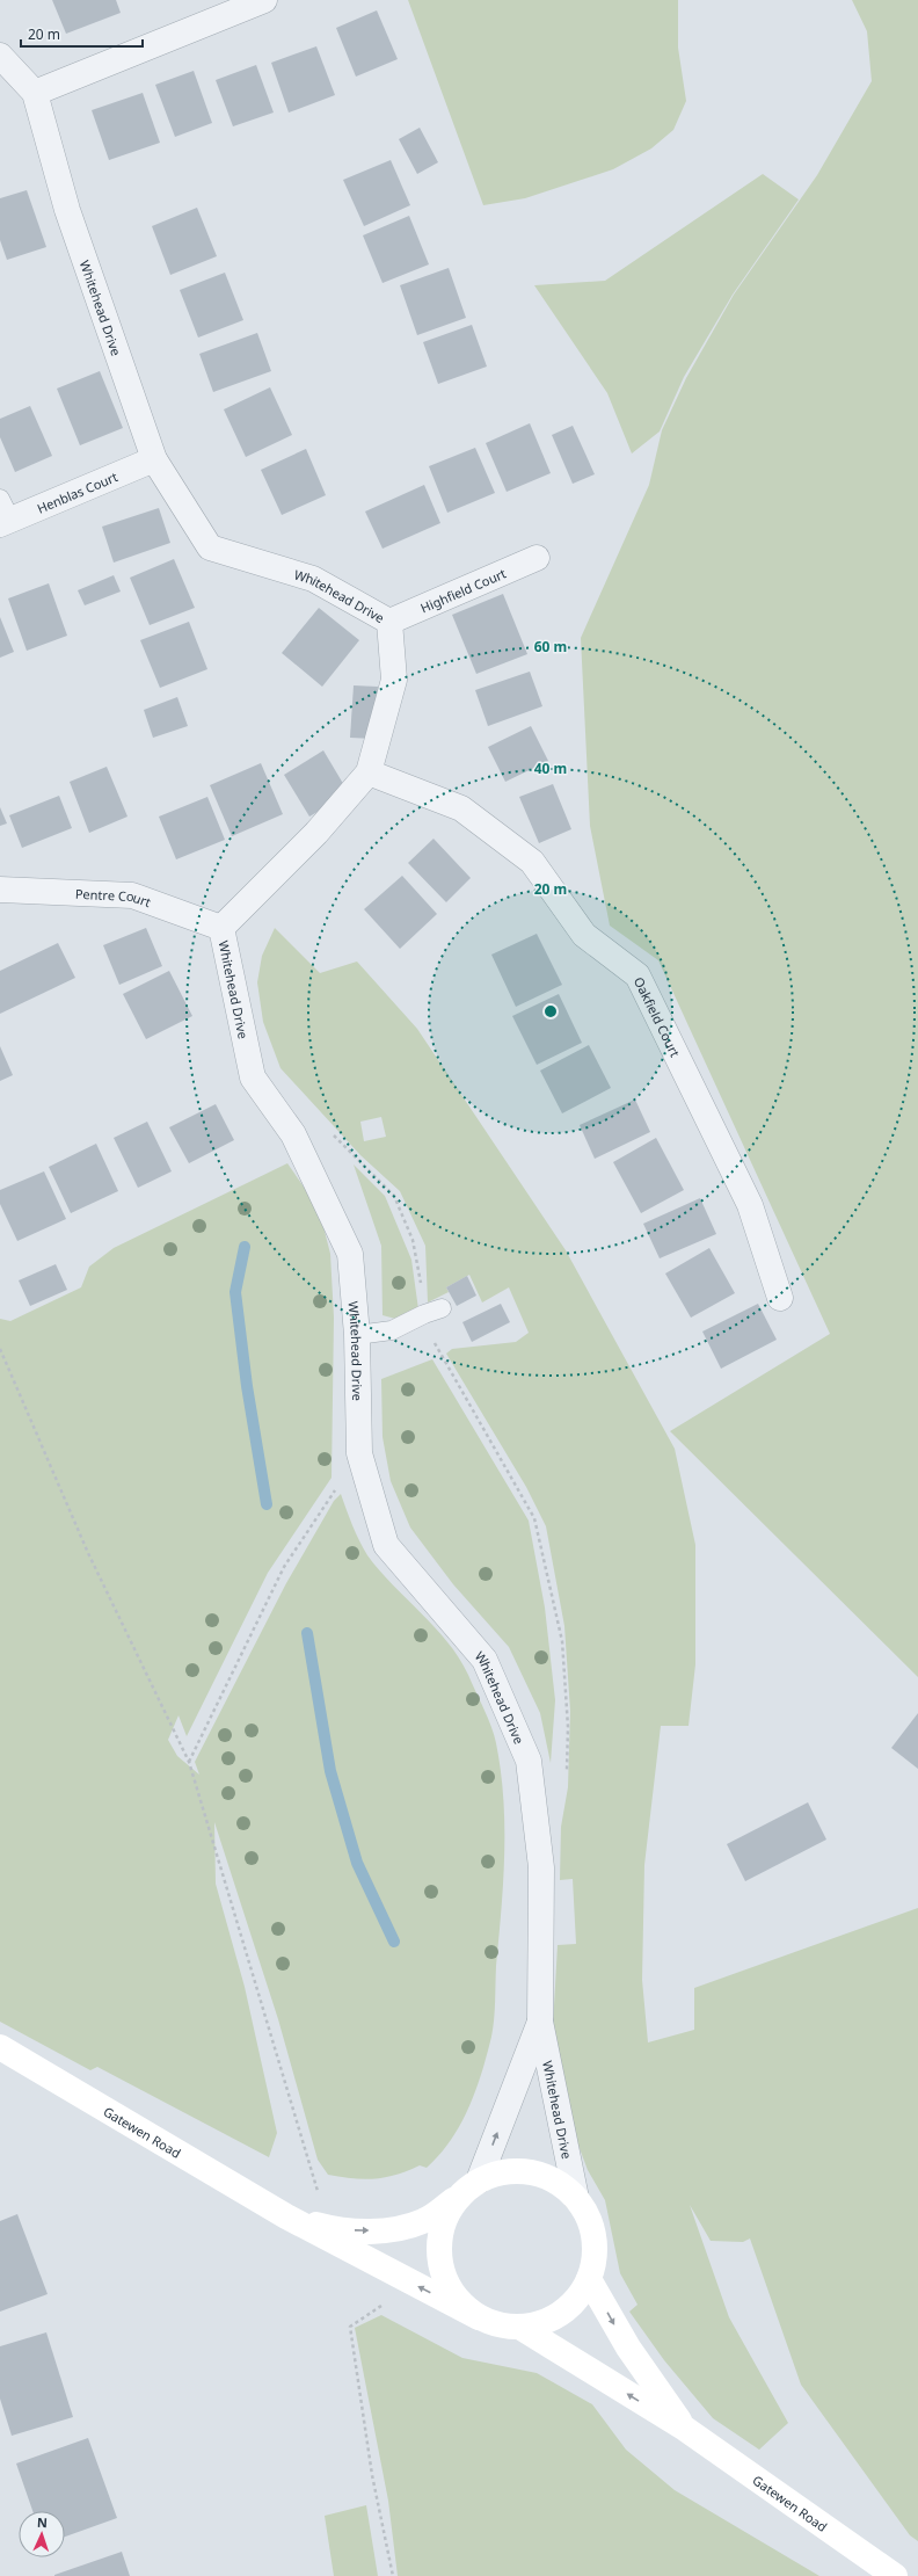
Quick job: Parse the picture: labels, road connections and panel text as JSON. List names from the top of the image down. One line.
{"streets":{"main road":["Gatewen Road"],"street":["Whitehead Drive","Henblas Court","Highfield Court","Pentre Court","Oakfield Court"]},"crossings":[["Whitehead Drive","Henblas Court"],["Whitehead Drive","Highfield Court"],["Whitehead Drive","Pentre Court"],["Whitehead Drive","Oakfield Court"],["Whitehead Drive","Gatewen Road"]],"scale_bar":"20 m","north":"top","rings":["60 m","40 m","20 m"]}
